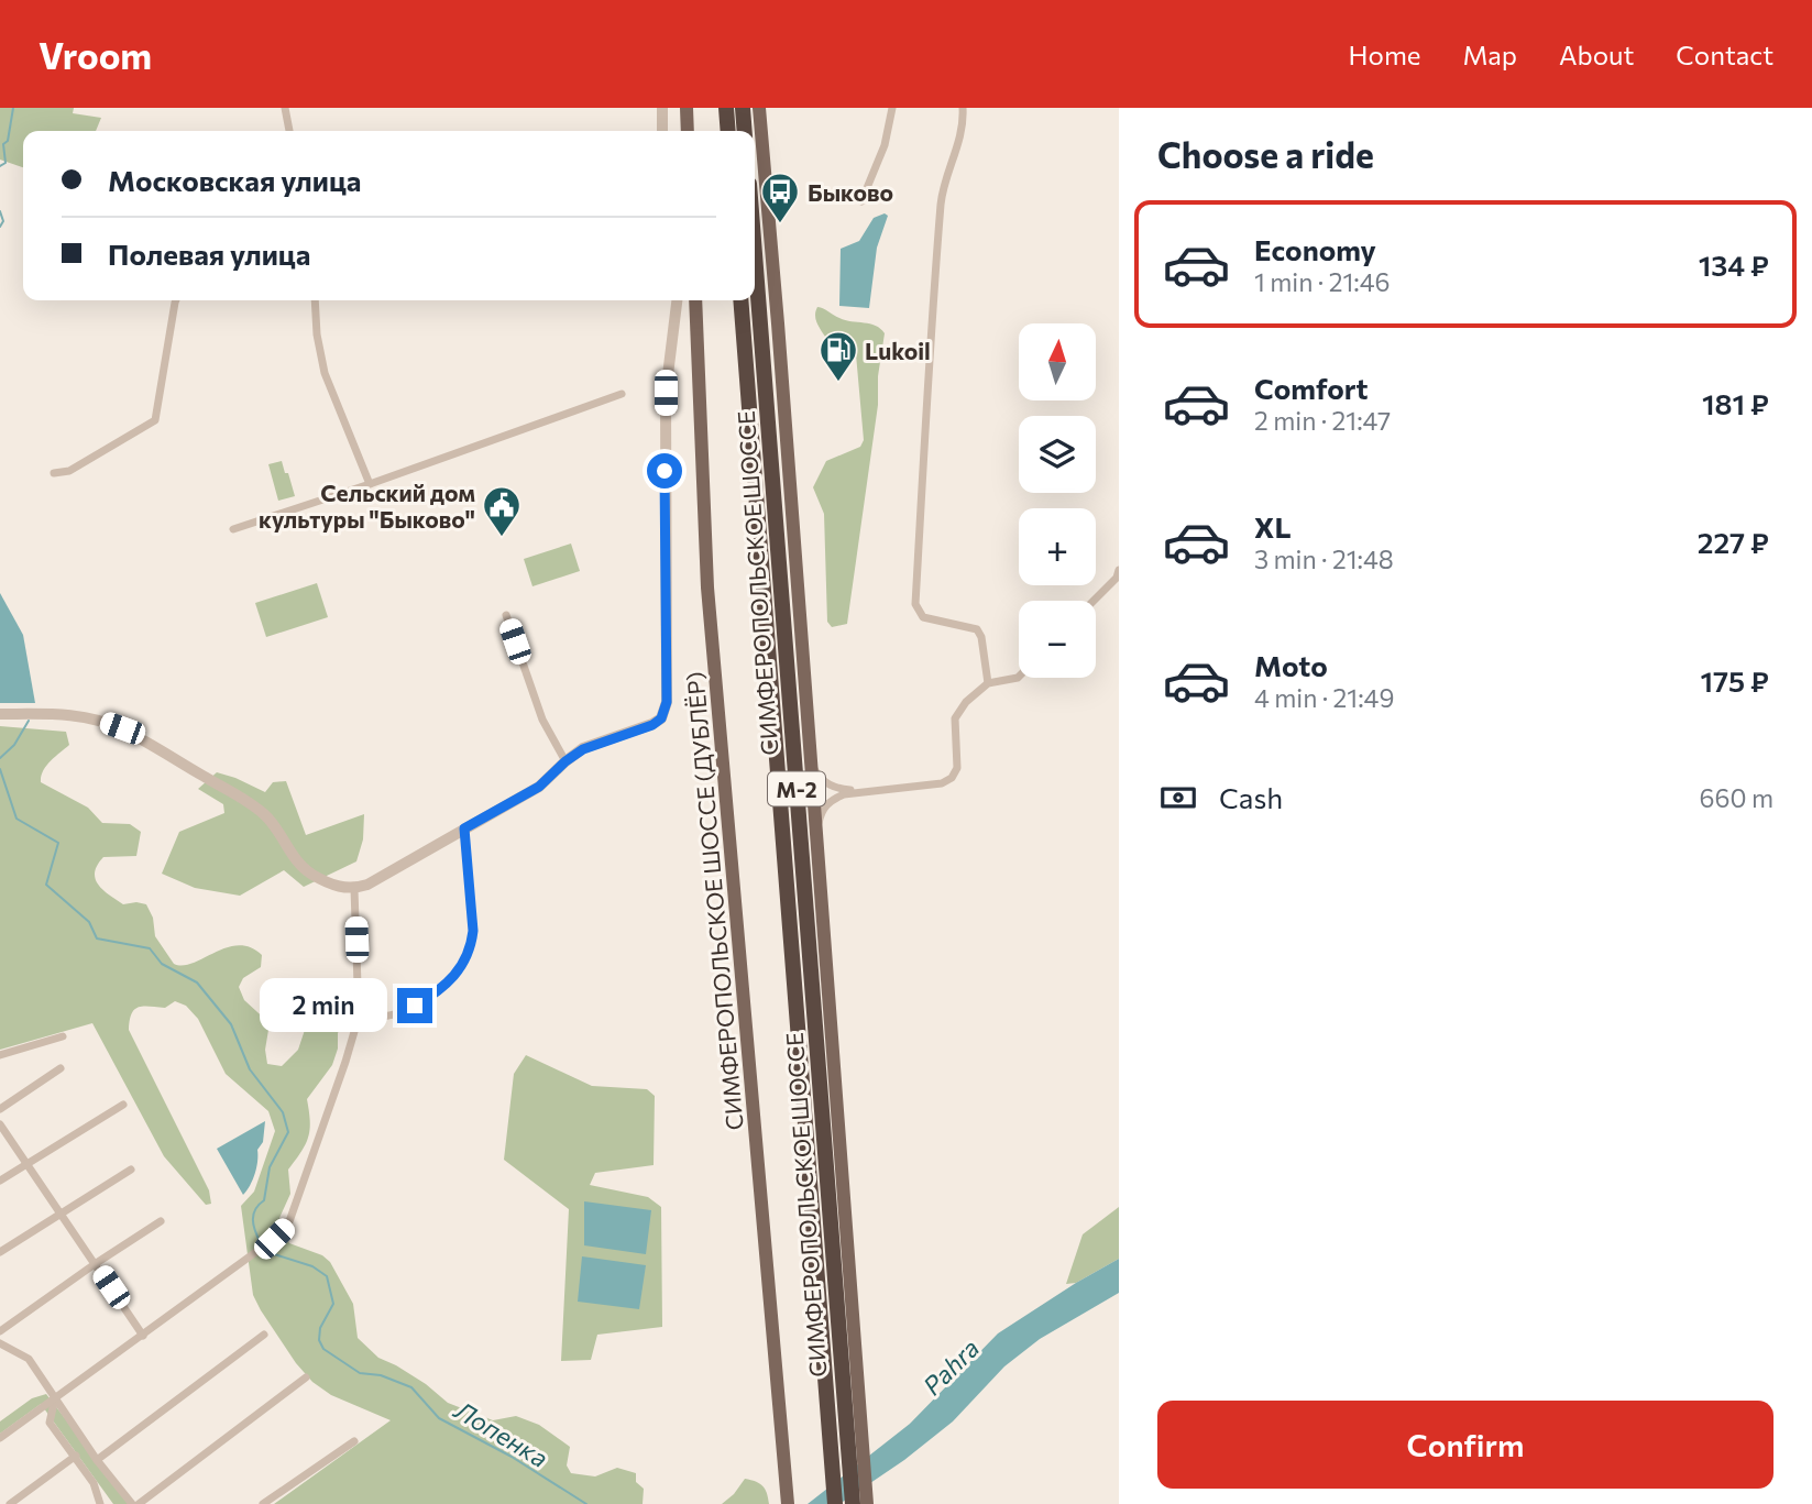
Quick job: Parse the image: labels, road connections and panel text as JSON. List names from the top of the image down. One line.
{"streets":{"highway":["СИМФЕРОПОЛЬСКОЕ ШОССЕ","М-2"],"main road":["СИМФЕРОПОЛЬСКОЕ ШОССЕ (ДУБЛЁР)"]},"water":["Pahra","Лопенка"],"places":{"bus stop":["Быково"],"fuel station":["Lukoil"],"public building":["Сельский дом культуры \"Быково\""]},"north":"top","page":{"header":"Vroom","nav":["Home","Map","About","Contact"],"heading":"Choose a ride","banner":["Московская улица","Полевая улица"],"list":[{"name":"Economy","note":"1 min · 21:46","value":"134 ₽"},{"name":"Comfort","note":"2 min · 21:47","value":"181 ₽"},{"name":"XL","note":"3 min · 21:48","value":"227 ₽"},{"name":"Moto","note":"4 min · 21:49","value":"175 ₽"}],"map_buttons":["+","−"],"pay":["Cash","660 m"],"bubble":"2 min","buttons":"Confirm"}}
